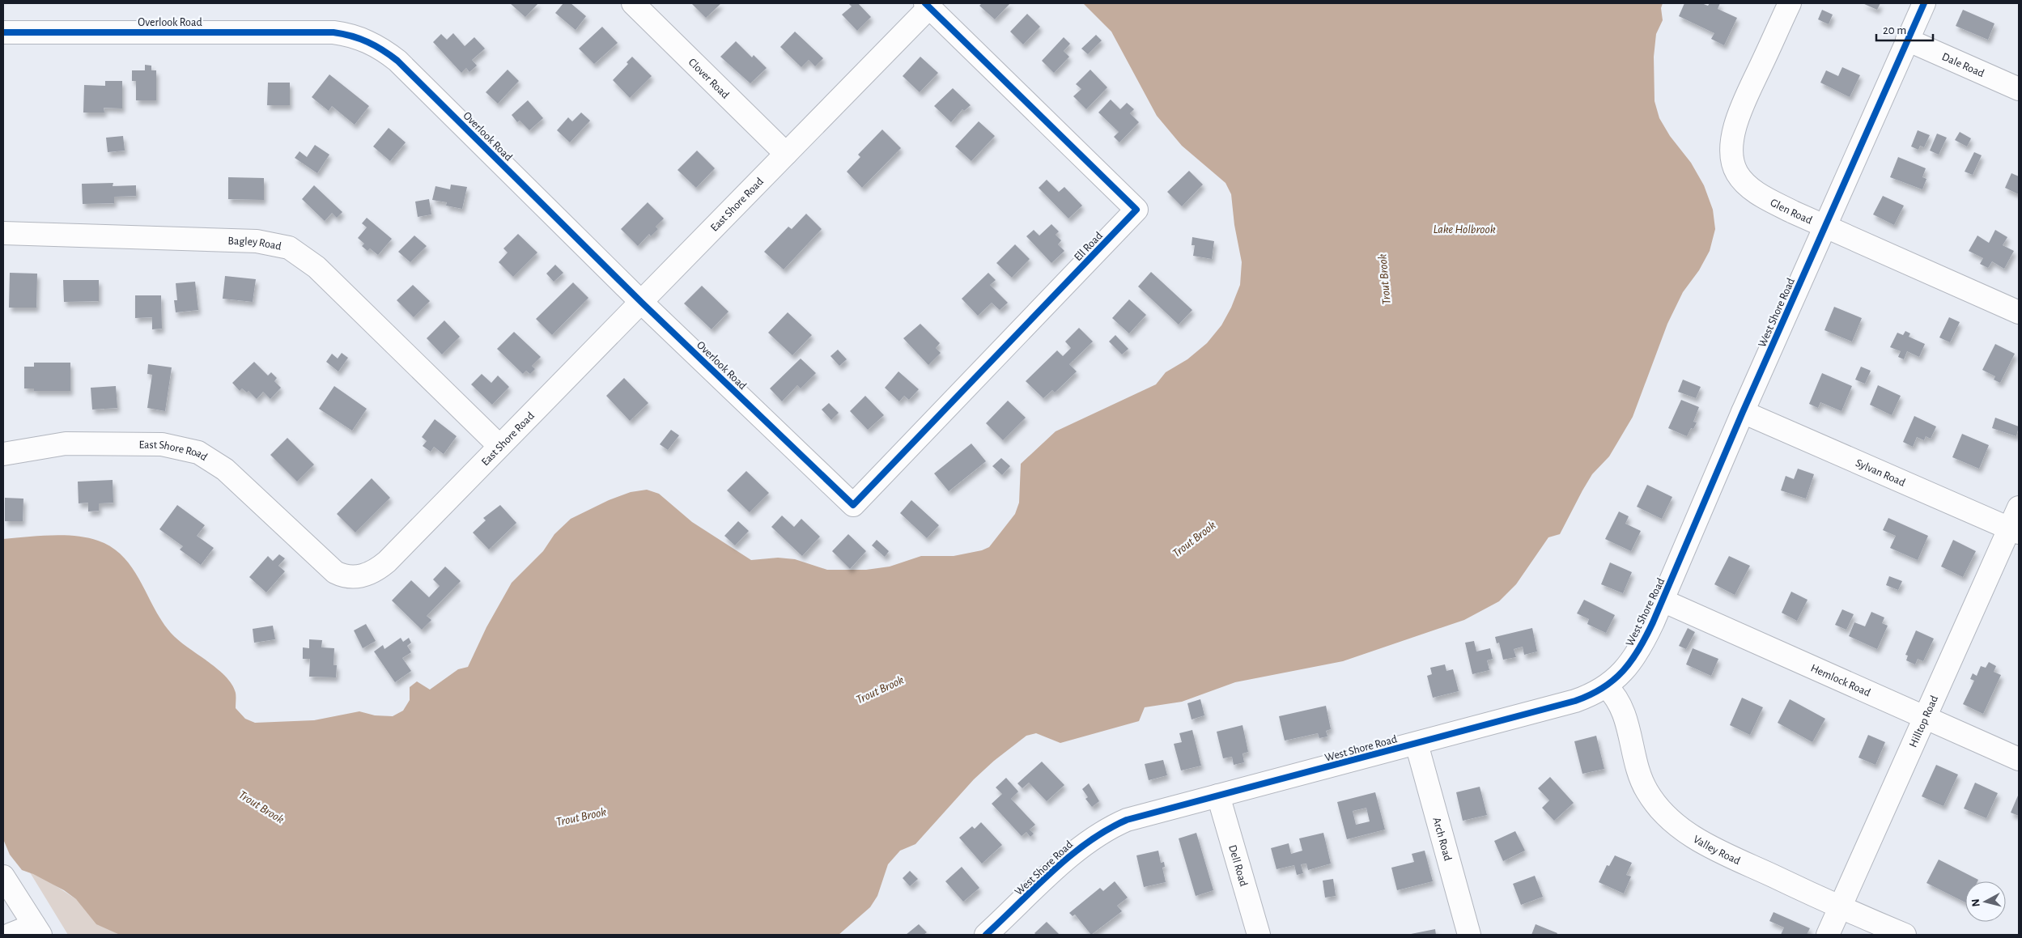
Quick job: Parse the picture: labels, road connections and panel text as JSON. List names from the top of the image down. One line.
{"streets":{"street":["Overlook Road","Dale Road","Clover Road","East Shore Road","Glen Road","Bagley Road","Ell Road","West Shore Road","Sylvan Road","Hemlock Road","Hilltop Road","Arch Road","Valley Road","Dell Road"]},"crossings":[["Overlook Road","East Shore Road"],["Overlook Road","Ell Road"],["Dale Road","West Shore Road"],["Clover Road","East Shore Road"],["East Shore Road","Bagley Road"],["East Shore Road","Ell Road"],["Glen Road","West Shore Road"],["West Shore Road","Sylvan Road"],["West Shore Road","Hemlock Road"],["West Shore Road","Arch Road"],["West Shore Road","Valley Road"],["West Shore Road","Dell Road"],["Sylvan Road","Hilltop Road"],["Hemlock Road","Hilltop Road"],["Hilltop Road","Valley Road"]],"water":["Lake Holbrook","Trout Brook"],"scale_bar":"20 m","north":"left"}
